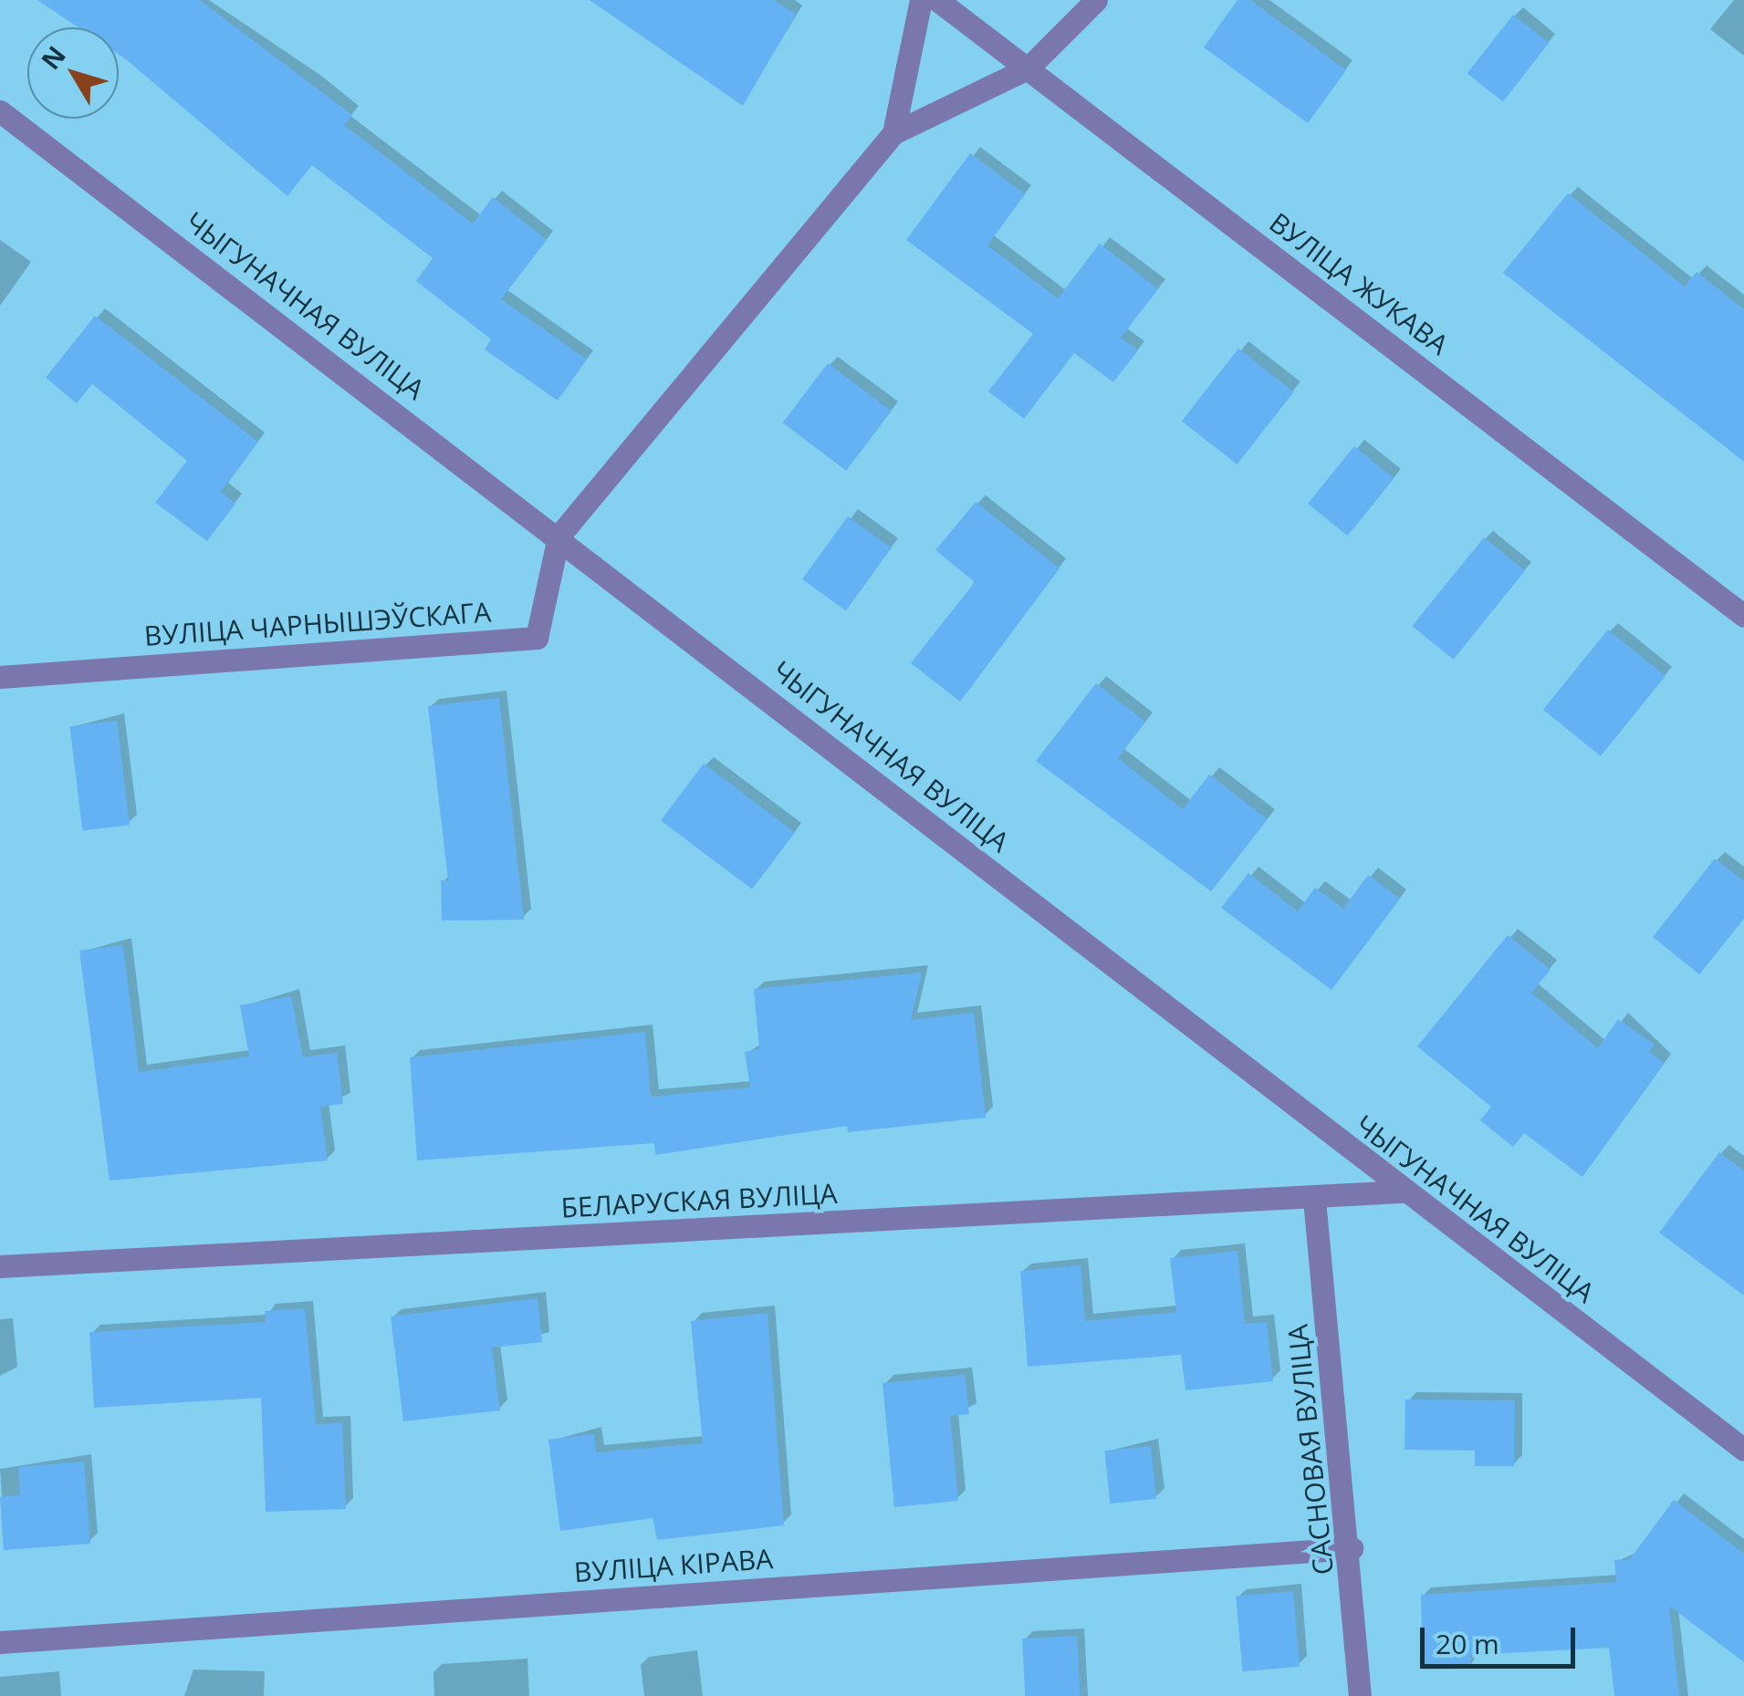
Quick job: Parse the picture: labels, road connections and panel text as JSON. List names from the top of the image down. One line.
{"streets":{"street":["ВУЛІЦА ЖУКАВА","ЧЫГУНАЧНАЯ ВУЛІЦА","ВУЛІЦА ЧАРНЫШЭЎСКАГА","БЕЛАРУСКАЯ ВУЛІЦА","САСНОВАЯ ВУЛІЦА","ВУЛІЦА КІРАВА"]},"crossings":[["ЧЫГУНАЧНАЯ ВУЛІЦА","ВУЛІЦА ЧАРНЫШЭЎСКАГА"],["ЧЫГУНАЧНАЯ ВУЛІЦА","БЕЛАРУСКАЯ ВУЛІЦА"],["БЕЛАРУСКАЯ ВУЛІЦА","САСНОВАЯ ВУЛІЦА"],["САСНОВАЯ ВУЛІЦА","ВУЛІЦА КІРАВА"]],"scale_bar":"20 m","north":"top left"}
